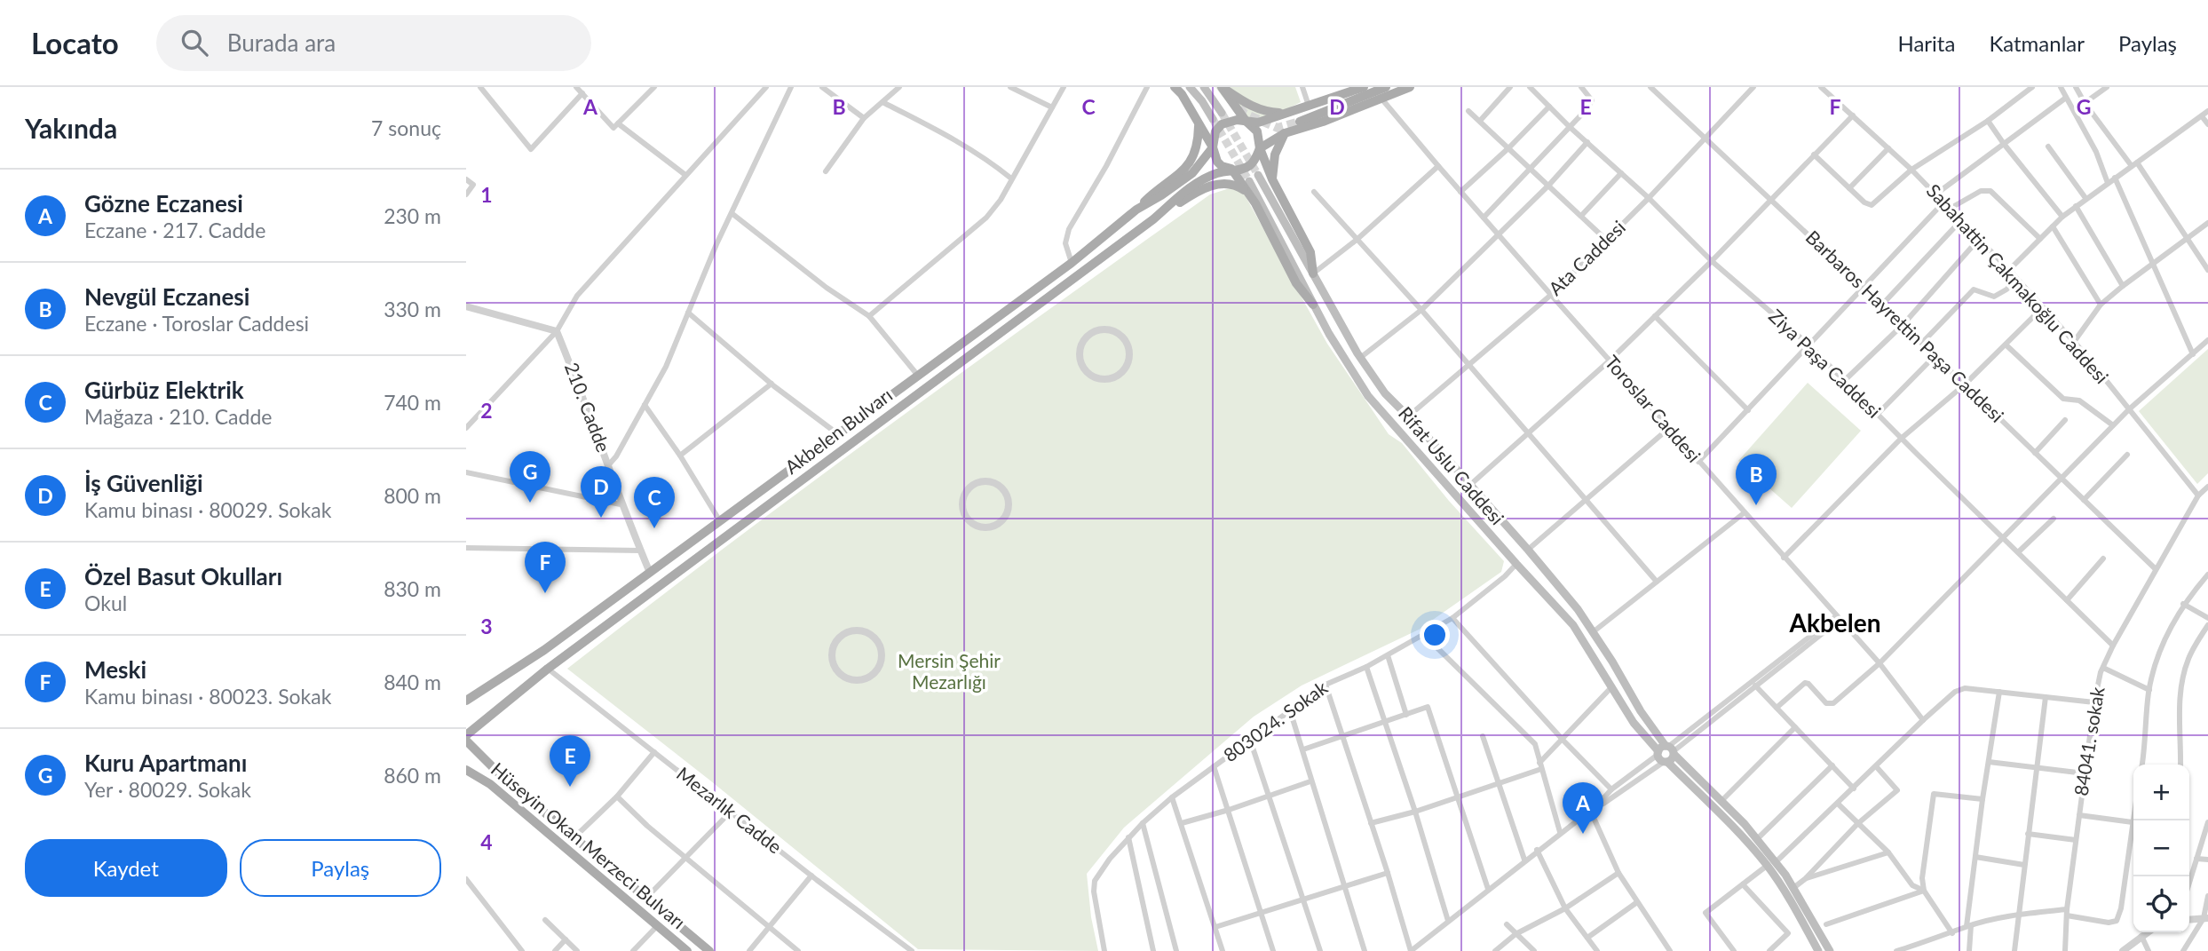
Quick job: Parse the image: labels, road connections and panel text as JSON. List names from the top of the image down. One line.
{"streets":{"main road":["Akbelen Bulvarı","Rifat Uslu Caddesi","Hüseyin Okan Merzeci Bulvarı"],"street":["Ata Caddesi","Sabahattin Çakmakoğlu Caddesi","Barbaros Hayrettin Paşa Caddesi","Ziya Paşa Caddesi","210. Cadde","Toroslar Caddesi","803024. Sokak","84041. sokak","Mezarlık Cadde"]},"crossings":[["Ata Caddesi","Barbaros Hayrettin Paşa Caddesi"],["Ata Caddesi","Ziya Paşa Caddesi"],["Ata Caddesi","Toroslar Caddesi"],["Ata Caddesi","Rifat Uslu Caddesi"],["Sabahattin Çakmakoğlu Caddesi","84041. sokak"],["Barbaros Hayrettin Paşa Caddesi","84041. sokak"],["Ziya Paşa Caddesi","84041. sokak"],["210. Cadde","Akbelen Bulvarı"],["Akbelen Bulvarı","Mezarlık Cadde"],["Rifat Uslu Caddesi","803024. Sokak"]],"districts":["Akbelen"],"parks":["Mersin Şehir Mezarlığı"],"page":{"header":"Locato","search":"Burada ara","nav":["Harita","Katmanlar","Paylaş"],"heading":["Yakında","7 sonuç"],"list":[{"mark":"A","name":"Gözne Eczanesi","note":"Eczane · 217. Cadde","value":"230 m"},{"mark":"B","name":"Nevgül Eczanesi","note":"Eczane · Toroslar Caddesi","value":"330 m"},{"mark":"C","name":"Gürbüz Elektrik","note":"Mağaza · 210. Cadde","value":"740 m"},{"mark":"D","name":"İş Güvenliği","note":"Kamu binası · 80029. Sokak","value":"800 m"},{"mark":"E","name":"Özel Basut Okulları","note":"Okul","value":"830 m"},{"mark":"F","name":"Meski","note":"Kamu binası · 80023. Sokak","value":"840 m"},{"mark":"G","name":"Kuru Apartmanı","note":"Yer · 80029. Sokak","value":"860 m"}],"pins":["G","B","D","C","F","E","A"],"map_buttons":["+","−"],"buttons":["Kaydet","Paylaş"]},"grid":{"columns":["A","B","C","D","E","F","G"],"rows":["1","2","3","4"]}}
